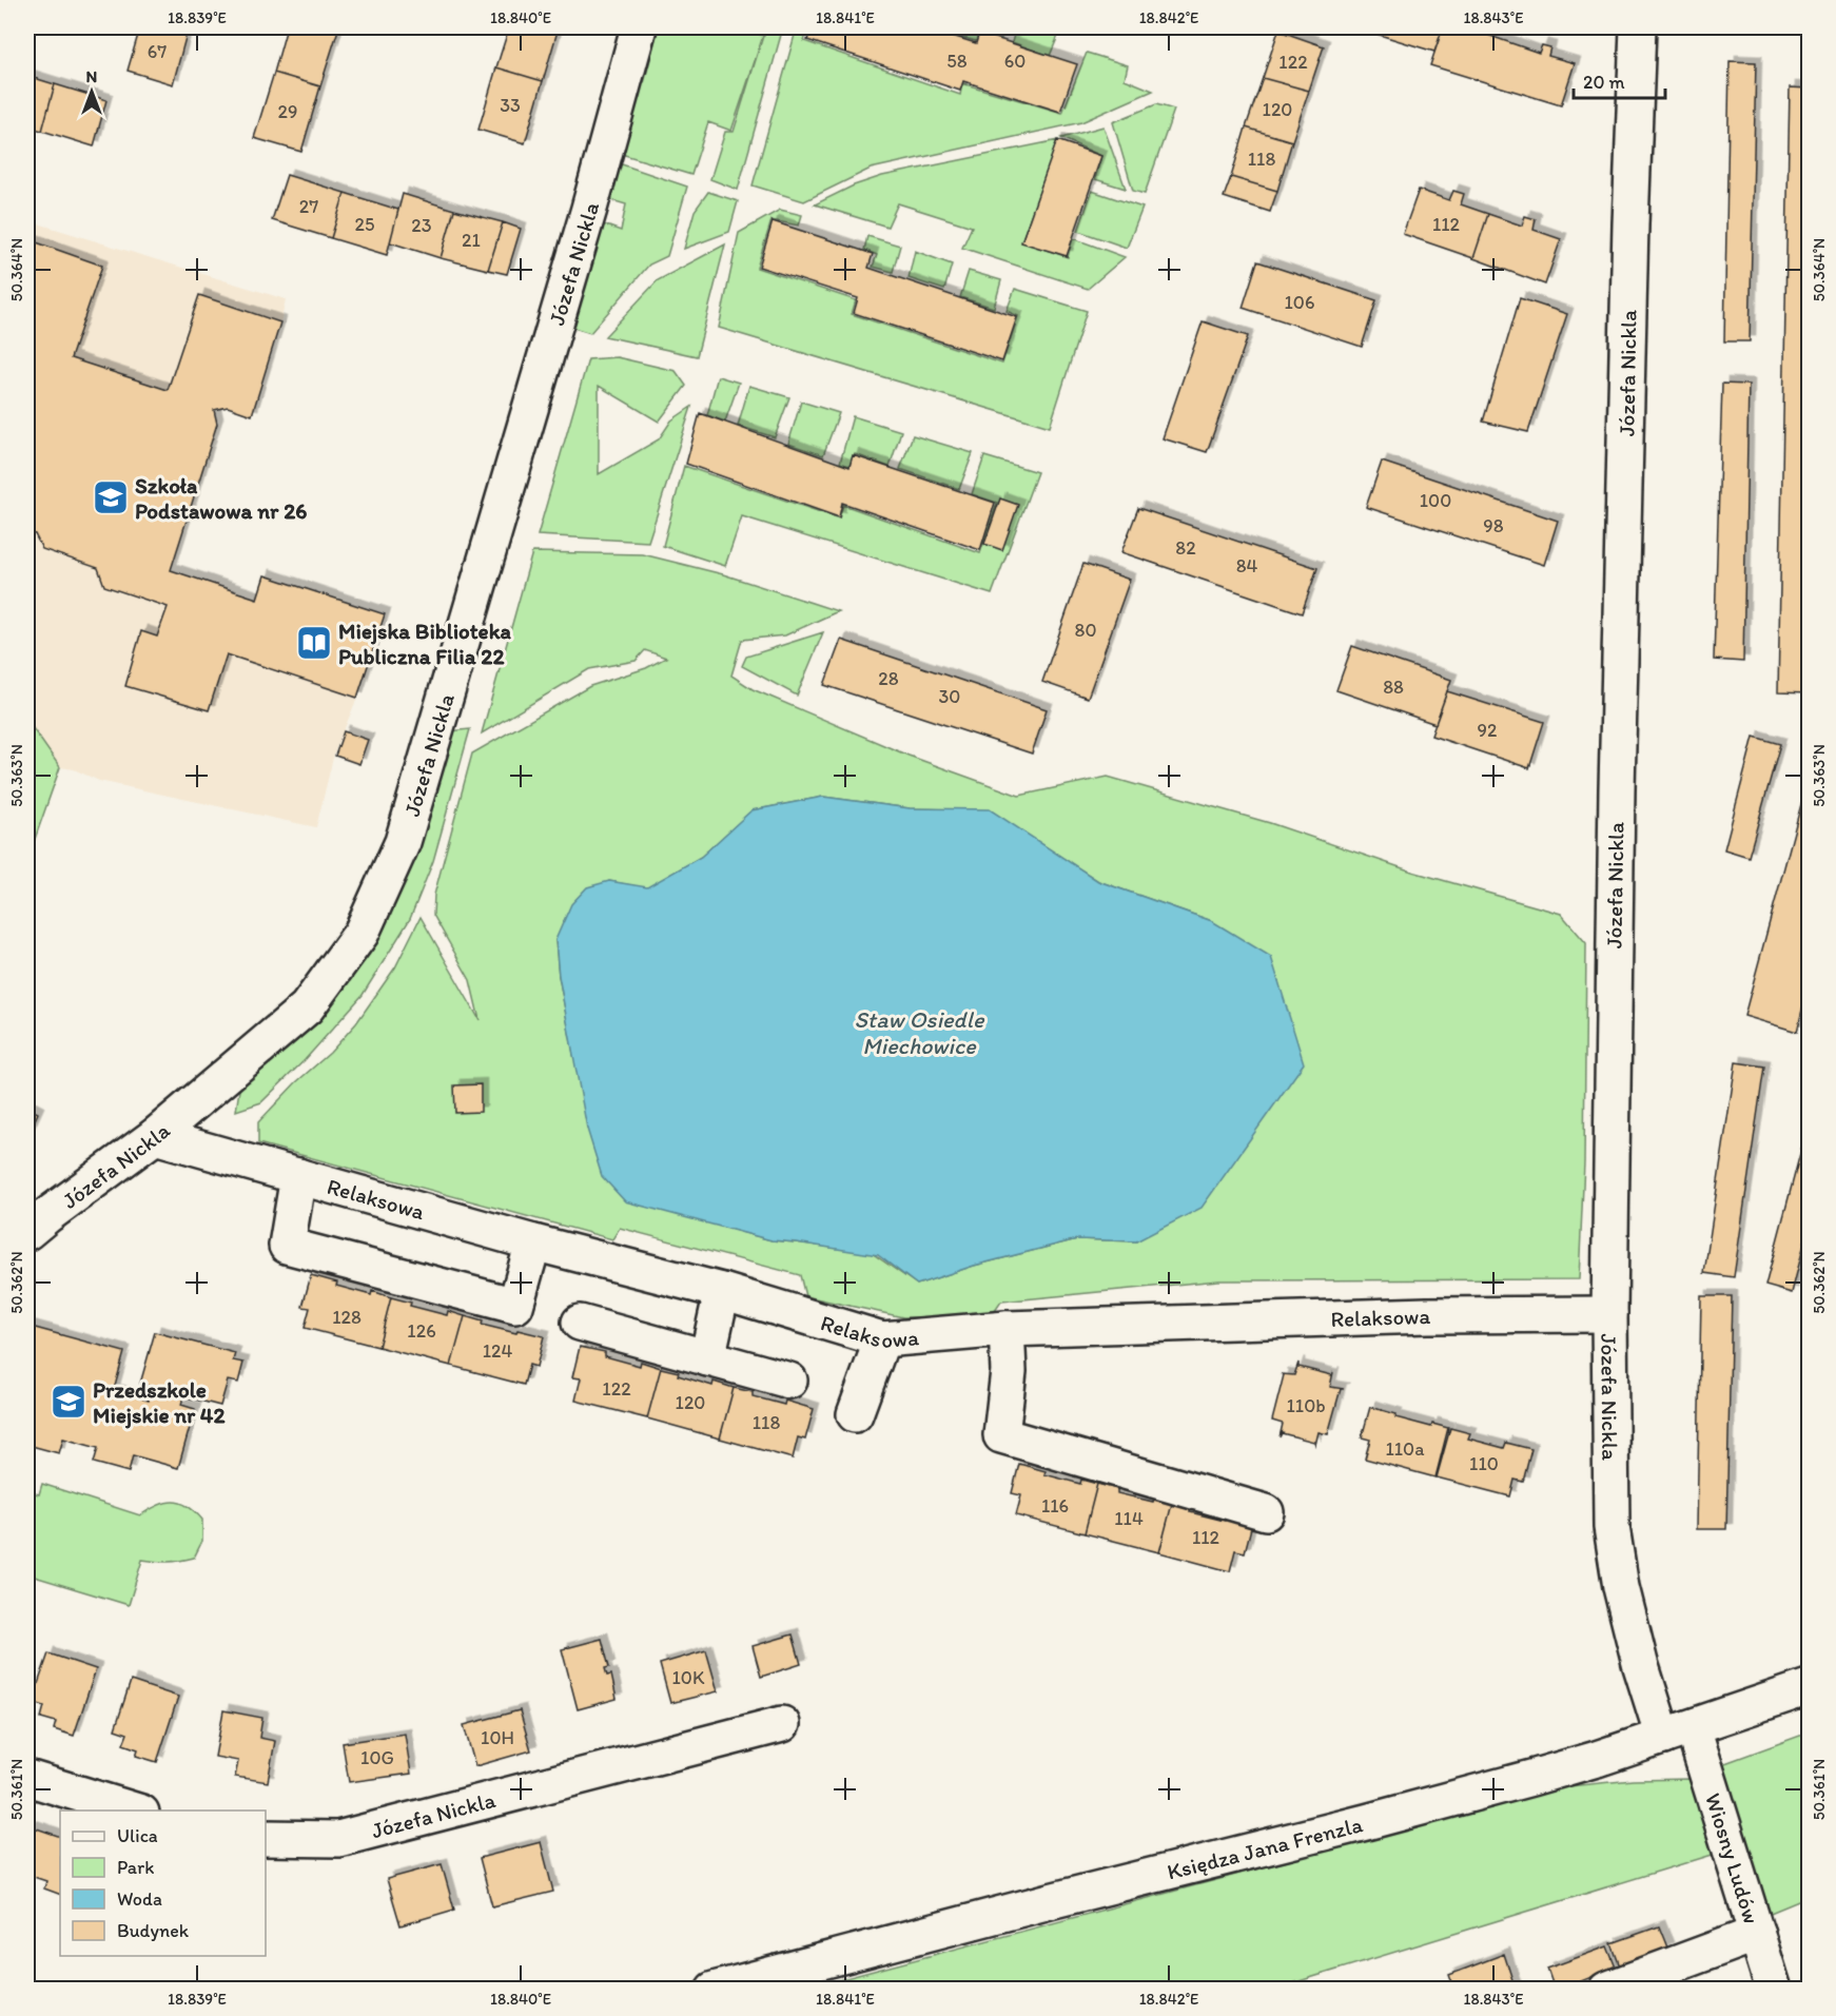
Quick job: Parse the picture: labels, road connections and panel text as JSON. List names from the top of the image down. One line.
{"streets":{"street":["Józefa Nickla","Relaksowa","Księdza Jana Frenzla","Wiosny Ludów"]},"crossings":[["Józefa Nickla","Relaksowa"],["Józefa Nickla","Księdza Jana Frenzla"],["Józefa Nickla","Wiosny Ludów"],["Księdza Jana Frenzla","Wiosny Ludów"]],"water":["Staw Osiedle Miechowice"],"places":{"school or university":["Szkoła Podstawowa nr 26","Przedszkole Miejskie nr 42"],"library":["Miejska Biblioteka Publiczna Filia 22"]},"house_numbers":["67","58","60","122","33","120","29","118","27","25","112","23","21","106","100","98","82","84","80","28","88","30","92","128","126","124","122","120","110b","118","110a","110","116","114","112","10K","10H","10G"],"legend":["Ulica","Park","Woda","Budynek"],"scale_bar":"20 m","north":"top","coordinates":["18.839°E","18.840°E","18.841°E","18.842°E","18.843°E","50.364°N","50.363°N","50.362°N","50.361°N"]}
